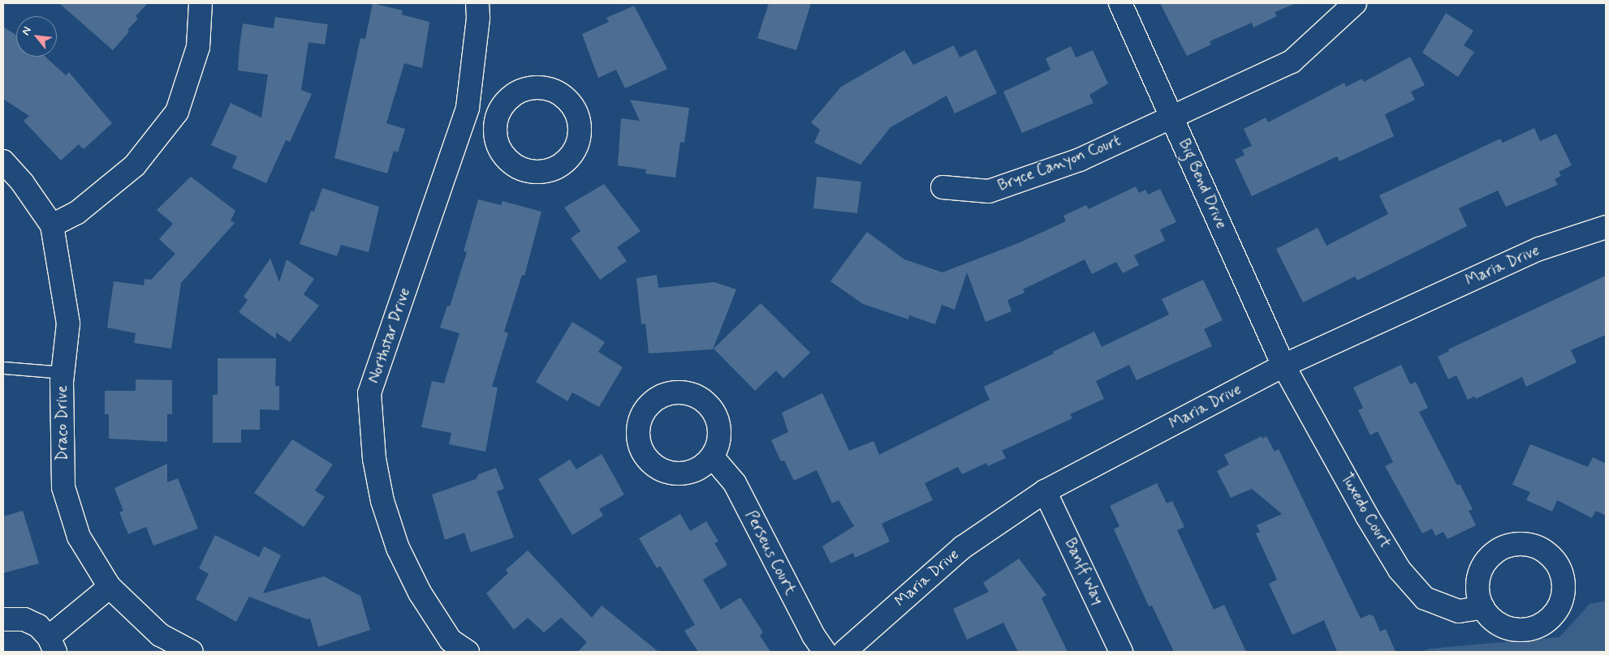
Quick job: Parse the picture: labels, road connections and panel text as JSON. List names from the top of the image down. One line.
{"streets":{"street":["Bryce Canyon Court","Big Bend Drive","Maria Drive","Northstar Drive","Draco Drive","Tuxedo Court","Perseus Court","Banff Way"]},"crossings":[["Bryce Canyon Court","Big Bend Drive"],["Big Bend Drive","Maria Drive"],["Big Bend Drive","Tuxedo Court"],["Maria Drive","Tuxedo Court"],["Maria Drive","Banff Way"]],"north":"top left"}
